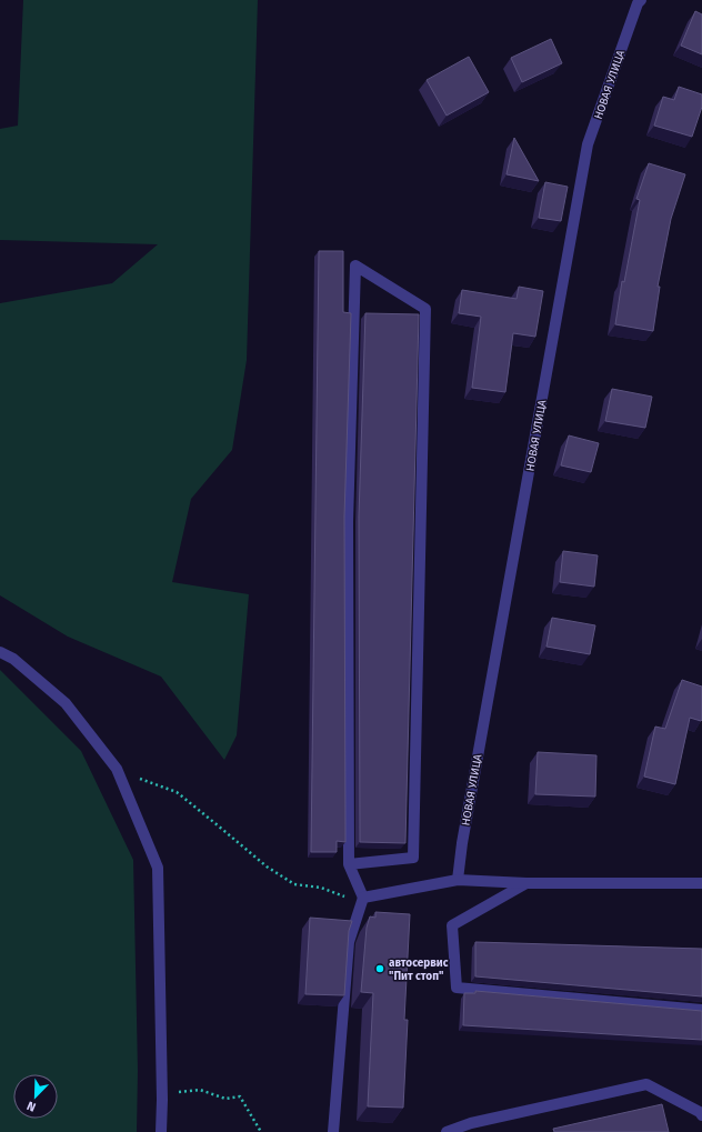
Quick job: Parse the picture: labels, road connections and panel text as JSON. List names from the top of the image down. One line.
{"streets":{"street":["НОВАЯ УЛИЦА"]},"places":["автосервис \"Пит стоп\""],"north":"bottom left"}
